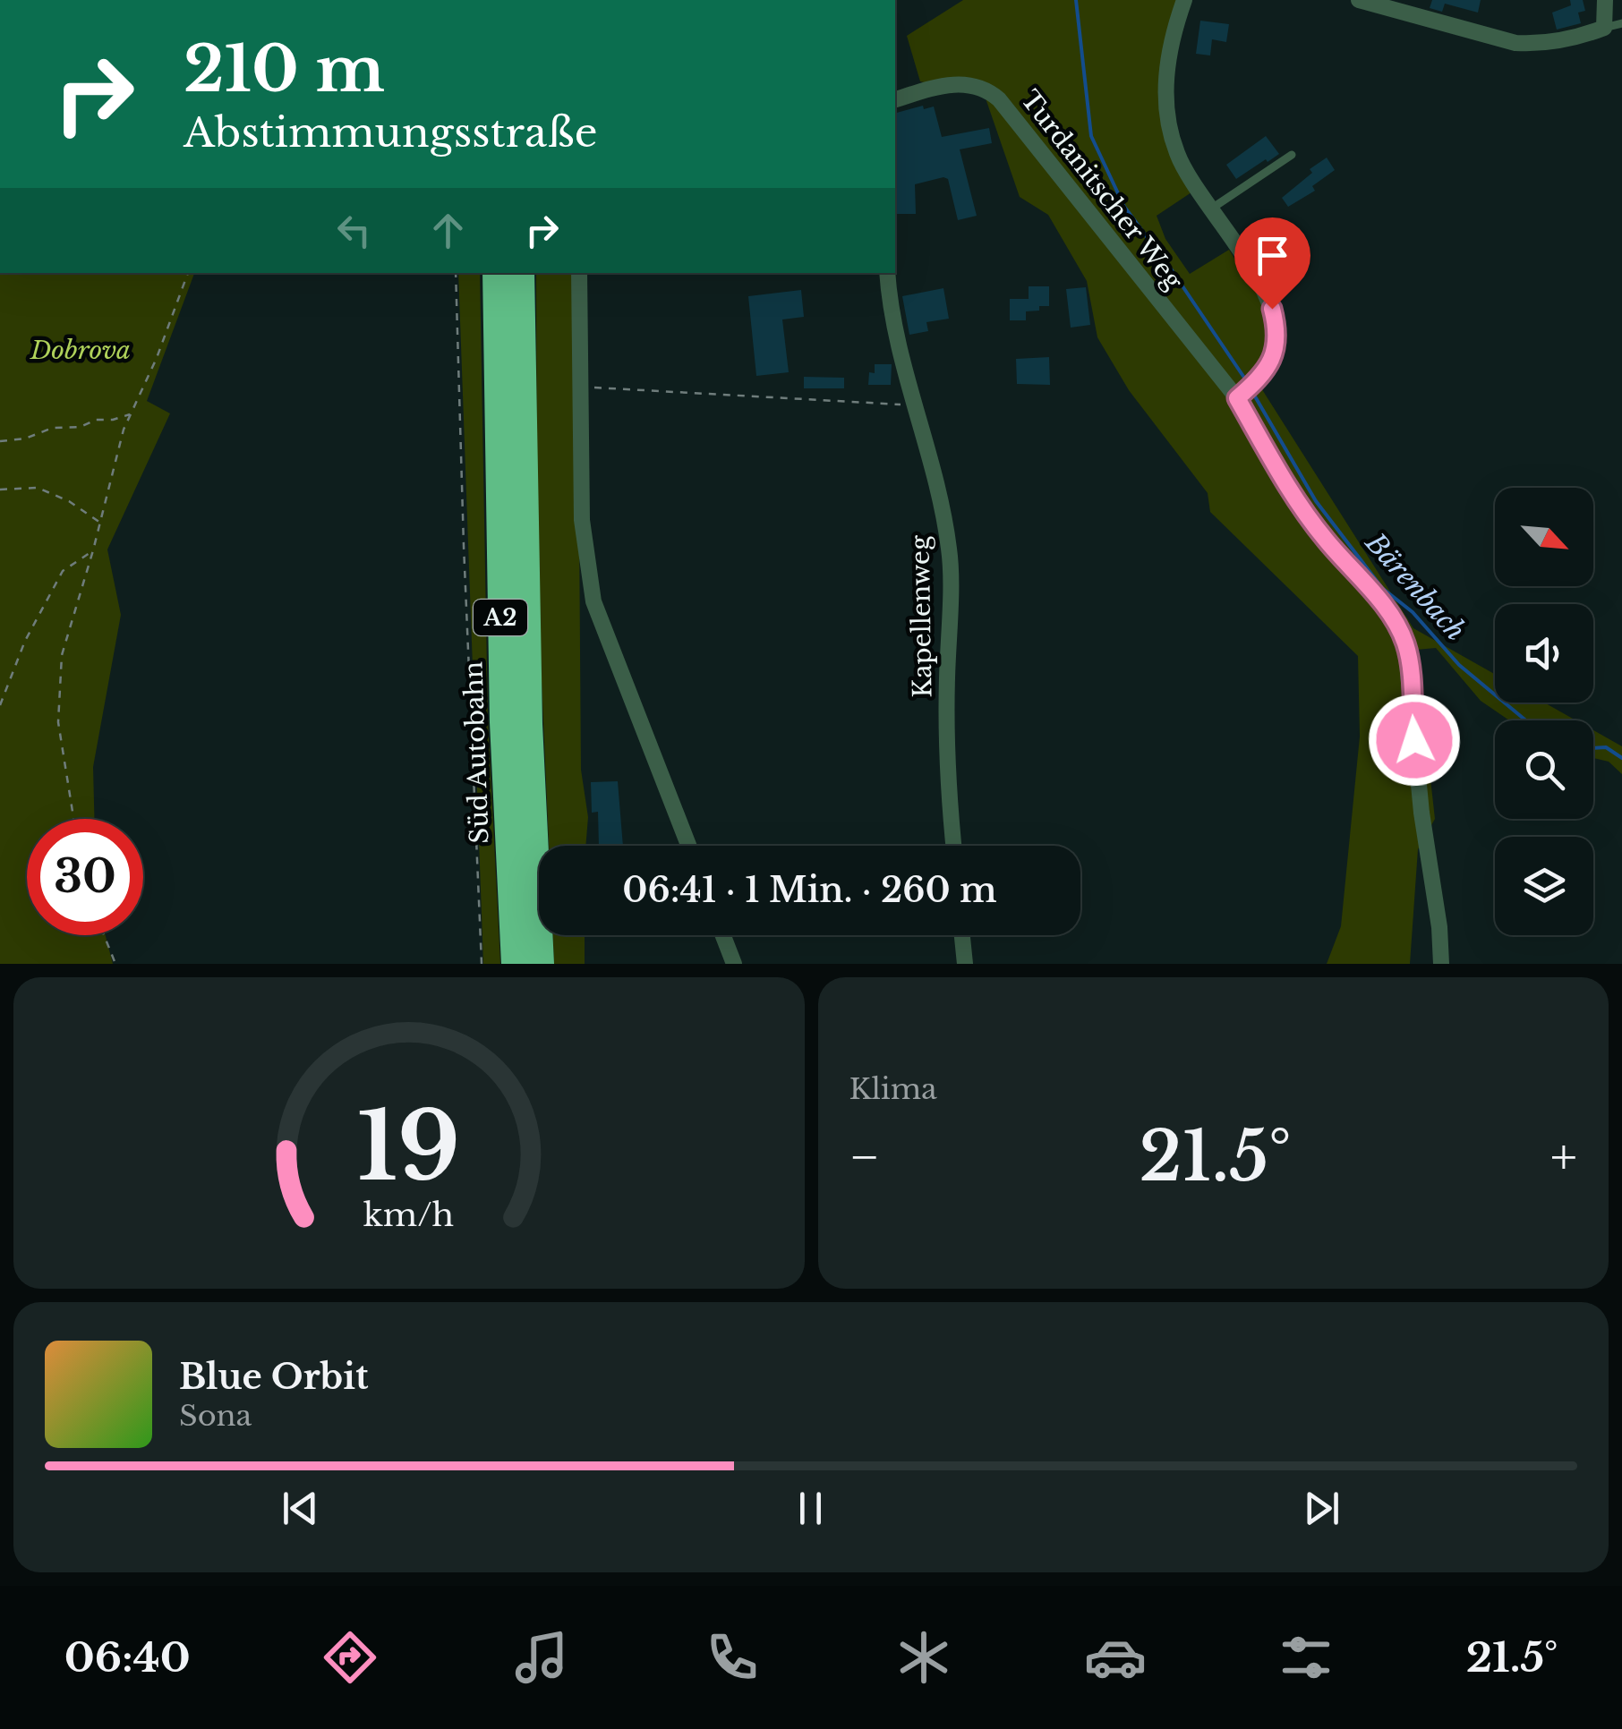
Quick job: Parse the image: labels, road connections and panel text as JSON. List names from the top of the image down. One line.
{"streets":{"highway":["A2","Süd Autobahn"],"street":["Turdanitscher Weg","Kapellenweg"]},"water":["Bärenbach"],"parks":["Dobrova"],"north":"bottom right","page":{"turn":["210 m","Abstimmungsstraße"],"limit":"30","trip":"06:41 · 1 Min. · 260 m","tile":"Klima","heat":["−","21.5°","+"],"song":["Blue Orbit","Sona"],"tabs":["06:40","21.5°"],"gauge":["19","km/h"]}}
